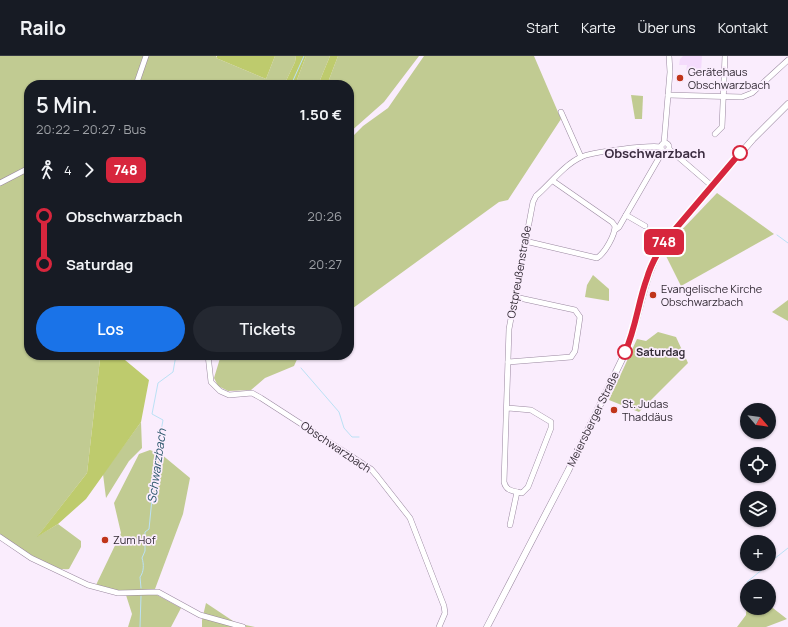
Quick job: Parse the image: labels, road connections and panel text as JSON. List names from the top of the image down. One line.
{"streets":{"main road":["Meiersberger Straße"],"street":["Ostpreußenstraße","Obschwarzbach"]},"districts":["Obschwarzbach"],"water":["Schwarzbach"],"places":["Gerätehaus Obschwarzbach","Evangelische Kirche Obschwarzbach","Saturdag","St. Judas Thaddäus","Zum Hof"],"lines":["bus line 748"],"north":"bottom right","page":{"header":"Railo","nav":["Start","Karte","Über uns","Kontakt"],"on_map":"748","heading":["5 Min.","20:22 – 20:27 · Bus","1.50 €"],"legs":["4","748"],"list":[{"name":"Obschwarzbach","value":"20:26"},{"name":"Saturdag","value":"20:27"}],"buttons":["Los","Tickets"],"map_buttons":["+","−"]}}
